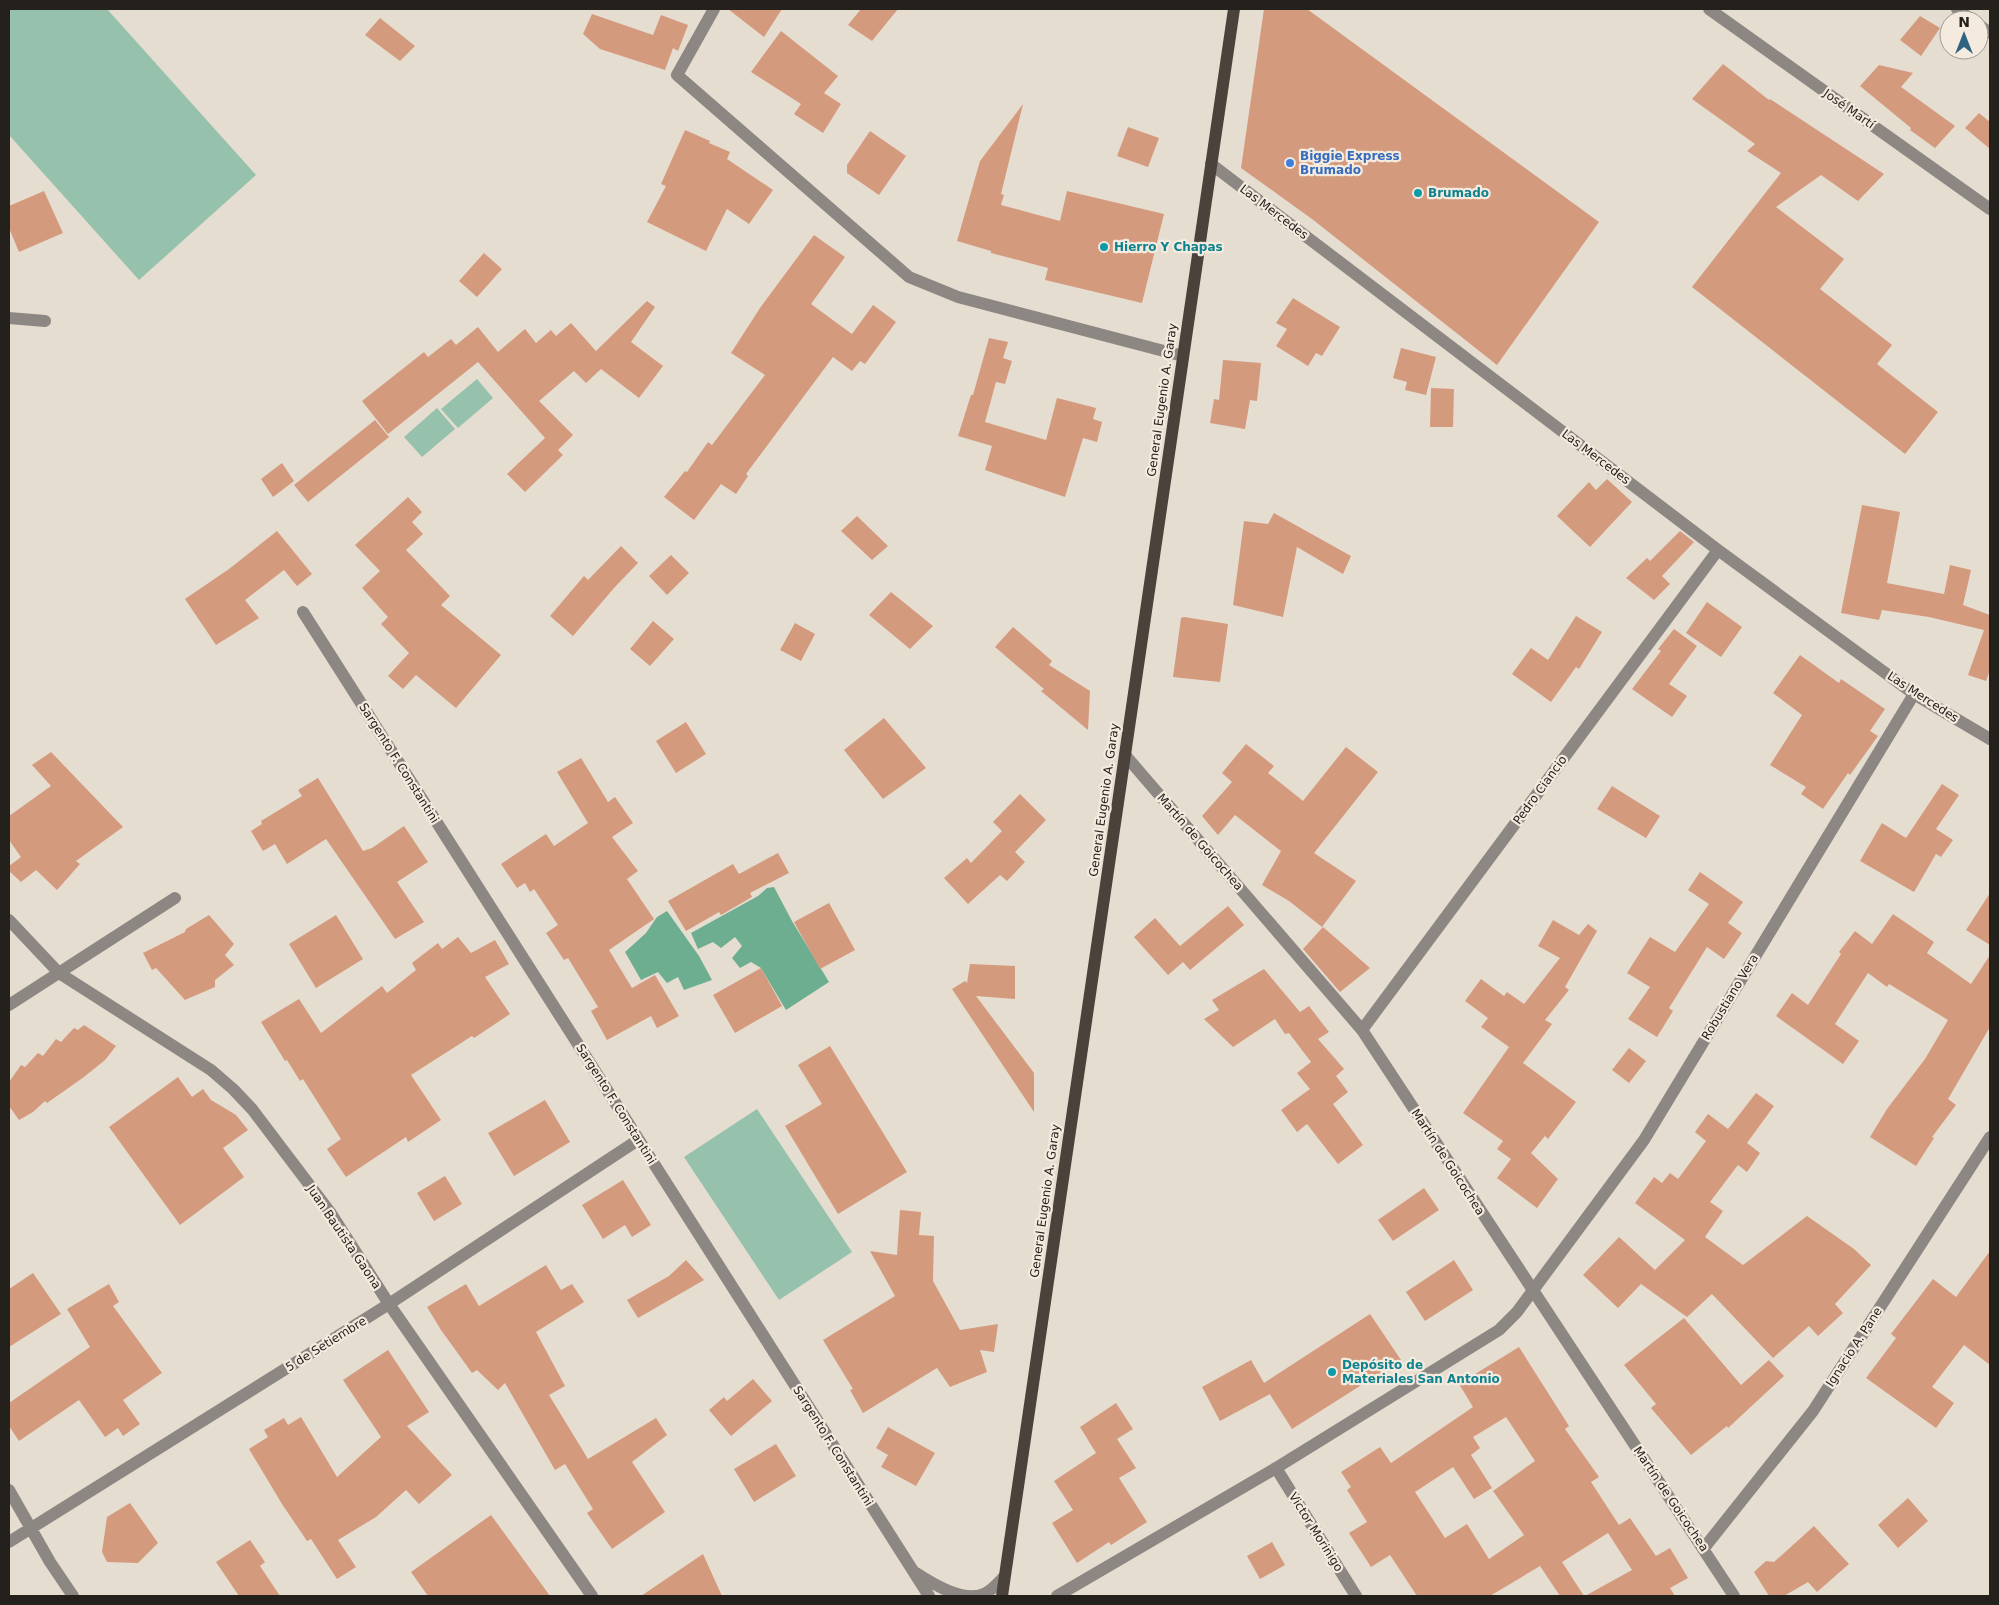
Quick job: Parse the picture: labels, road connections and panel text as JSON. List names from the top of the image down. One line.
{"streets":{"main road":["General Eugenio A. Garay"],"street":["José Martí","Las Mercedes","Sargento F. Constantini","Pedro Ciancio","Martín de Goicochea","Robustiano Vera","Juan Bautista Gaona","5 de Setiembre","Ignacio A. Pane","Victor Morinigo"]},"crossings":[["Las Mercedes","General Eugenio A. Garay"],["Las Mercedes","Pedro Ciancio"],["Las Mercedes","Robustiano Vera"],["General Eugenio A. Garay","Martín de Goicochea"],["Sargento F. Constantini","5 de Setiembre"],["Pedro Ciancio","Martín de Goicochea"],["Martín de Goicochea","Robustiano Vera"],["Martín de Goicochea","Ignacio A. Pane"],["Robustiano Vera","Victor Morinigo"],["Juan Bautista Gaona","5 de Setiembre"]],"places":["Biggie Express Brumado","Brumado","Hierro Y Chapas","Depósito de Materiales San Antonio"],"north":"top"}
